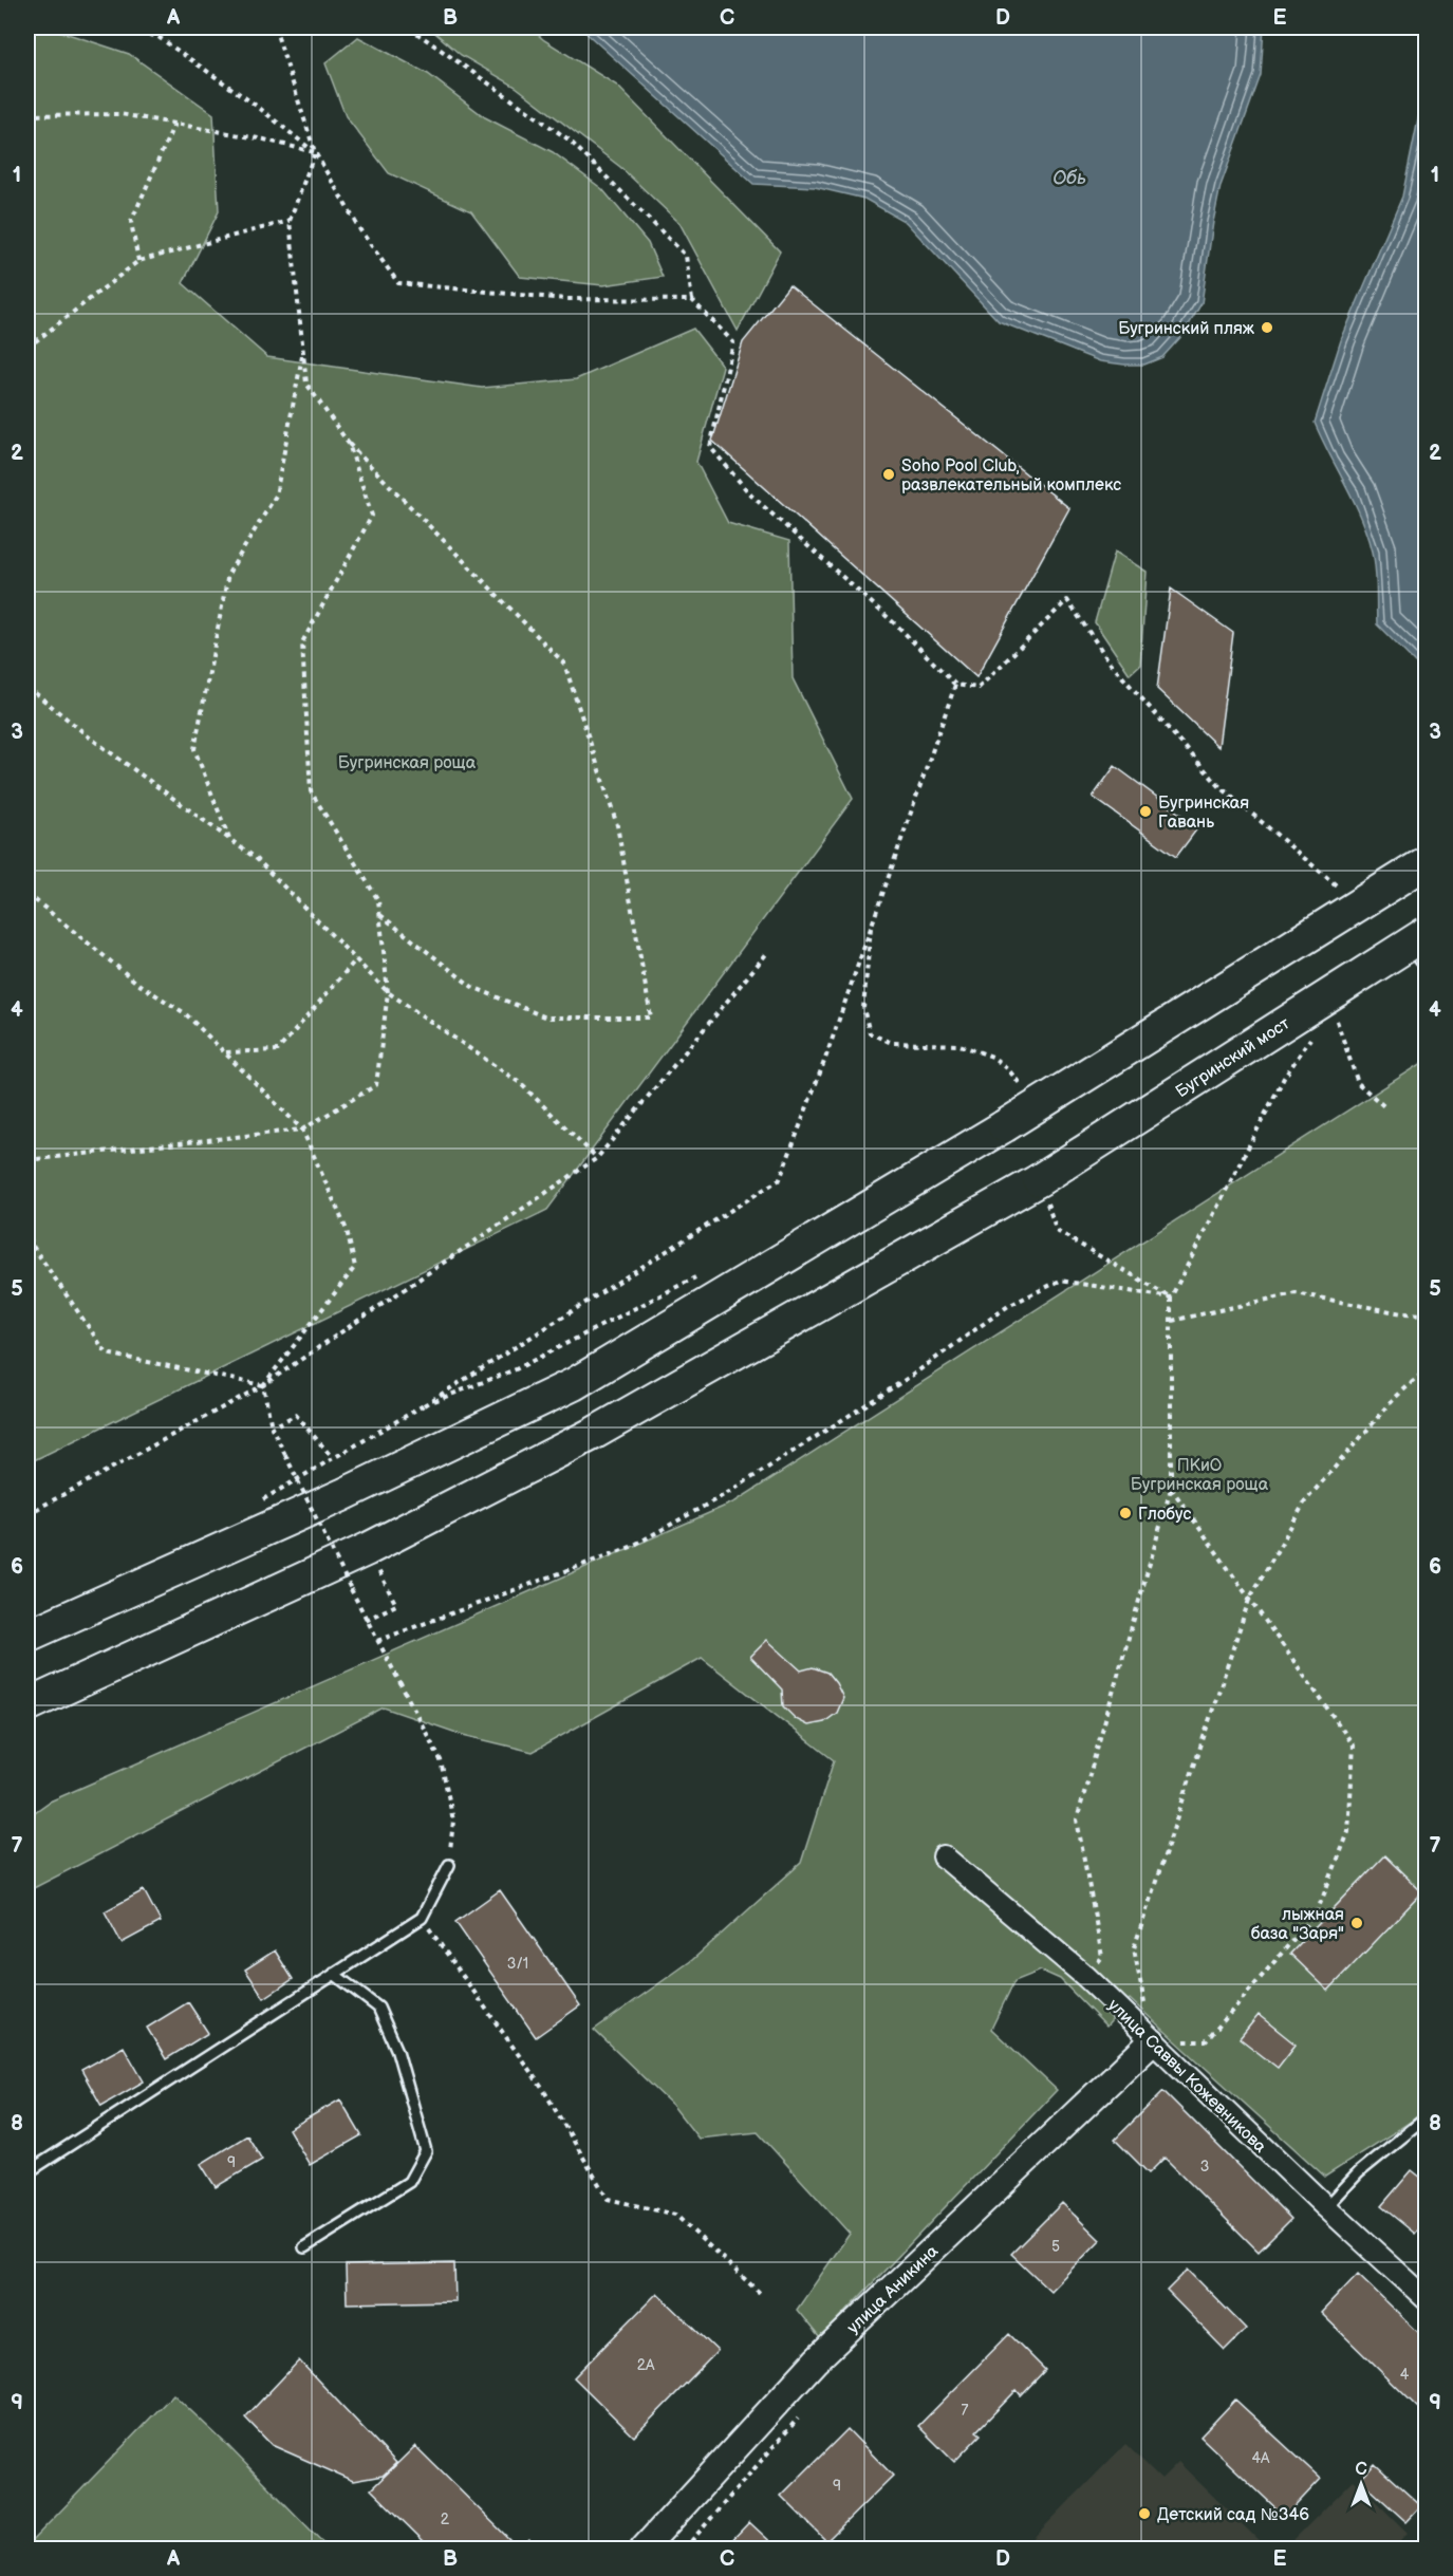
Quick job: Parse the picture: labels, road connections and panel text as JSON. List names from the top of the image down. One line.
{"streets":{"main road":["Бугринский мост"],"street":["улица Саввы Кожевникова","улица Аникина"]},"crossings":[["улица Саввы Кожевникова","улица Аникина"]],"water":["Обь"],"parks":["Бугринская роща","ПКиО Бугринская роща"],"places":["Бугринский пляж","Soho Pool Club, развлекательный комплекс","Бугринская Гавань","Глобус","лыжная база \"Заря\"","Детский сад №346"],"house_numbers":["3/1","9","3","5","2А","4","7","4А","9","2"],"north":"top","grid":{"columns":["A","B","C","D","E"],"rows":["1","2","3","4","5","6","7","8","9"]}}
